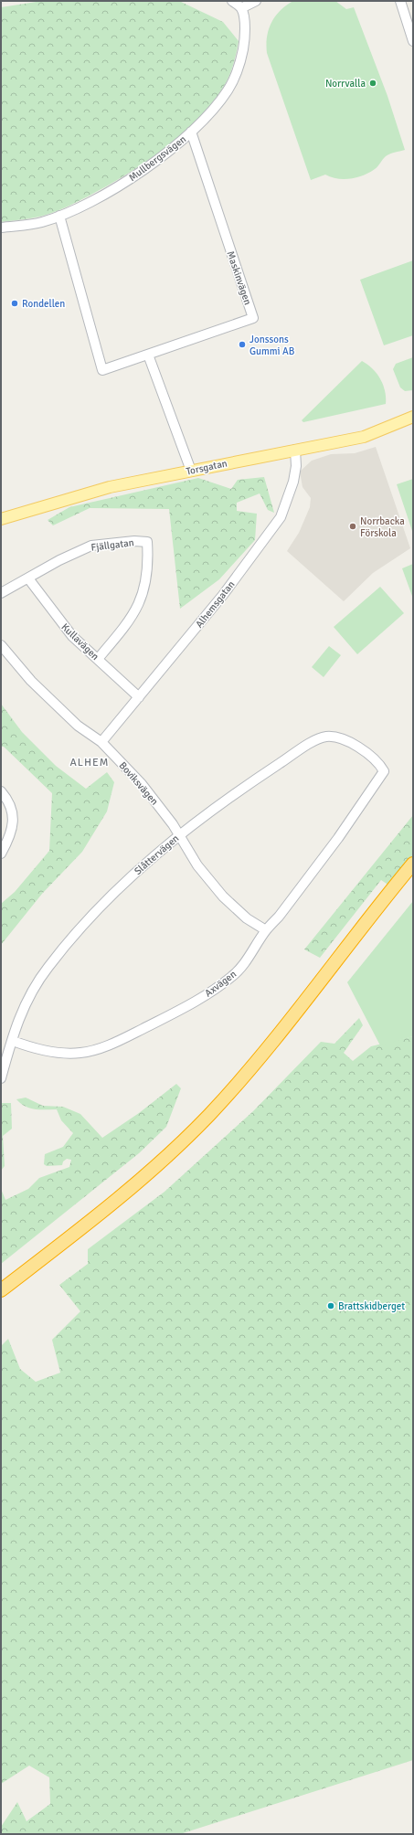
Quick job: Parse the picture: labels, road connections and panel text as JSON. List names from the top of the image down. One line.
{"streets":{"main road":["Torsgatan"],"street":["Mullbergsvägen","Maskinvägen","Fjällgatan","Alhemsgatan","Kullavägen","Boviksvägen","Slåttervägen","Axvägen"]},"crossings":[["Mullbergsvägen","Maskinvägen"],["Torsgatan","Alhemsgatan"],["Fjällgatan","Kullavägen"],["Alhemsgatan","Kullavägen"],["Alhemsgatan","Boviksvägen"],["Boviksvägen","Slåttervägen"],["Boviksvägen","Axvägen"],["Slåttervägen","Axvägen"]],"districts":["ALHEM"],"places":["Norrvalla","Rondellen","Jonssons Gummi AB","Norrbacka Förskola","Brattskidberget"]}
